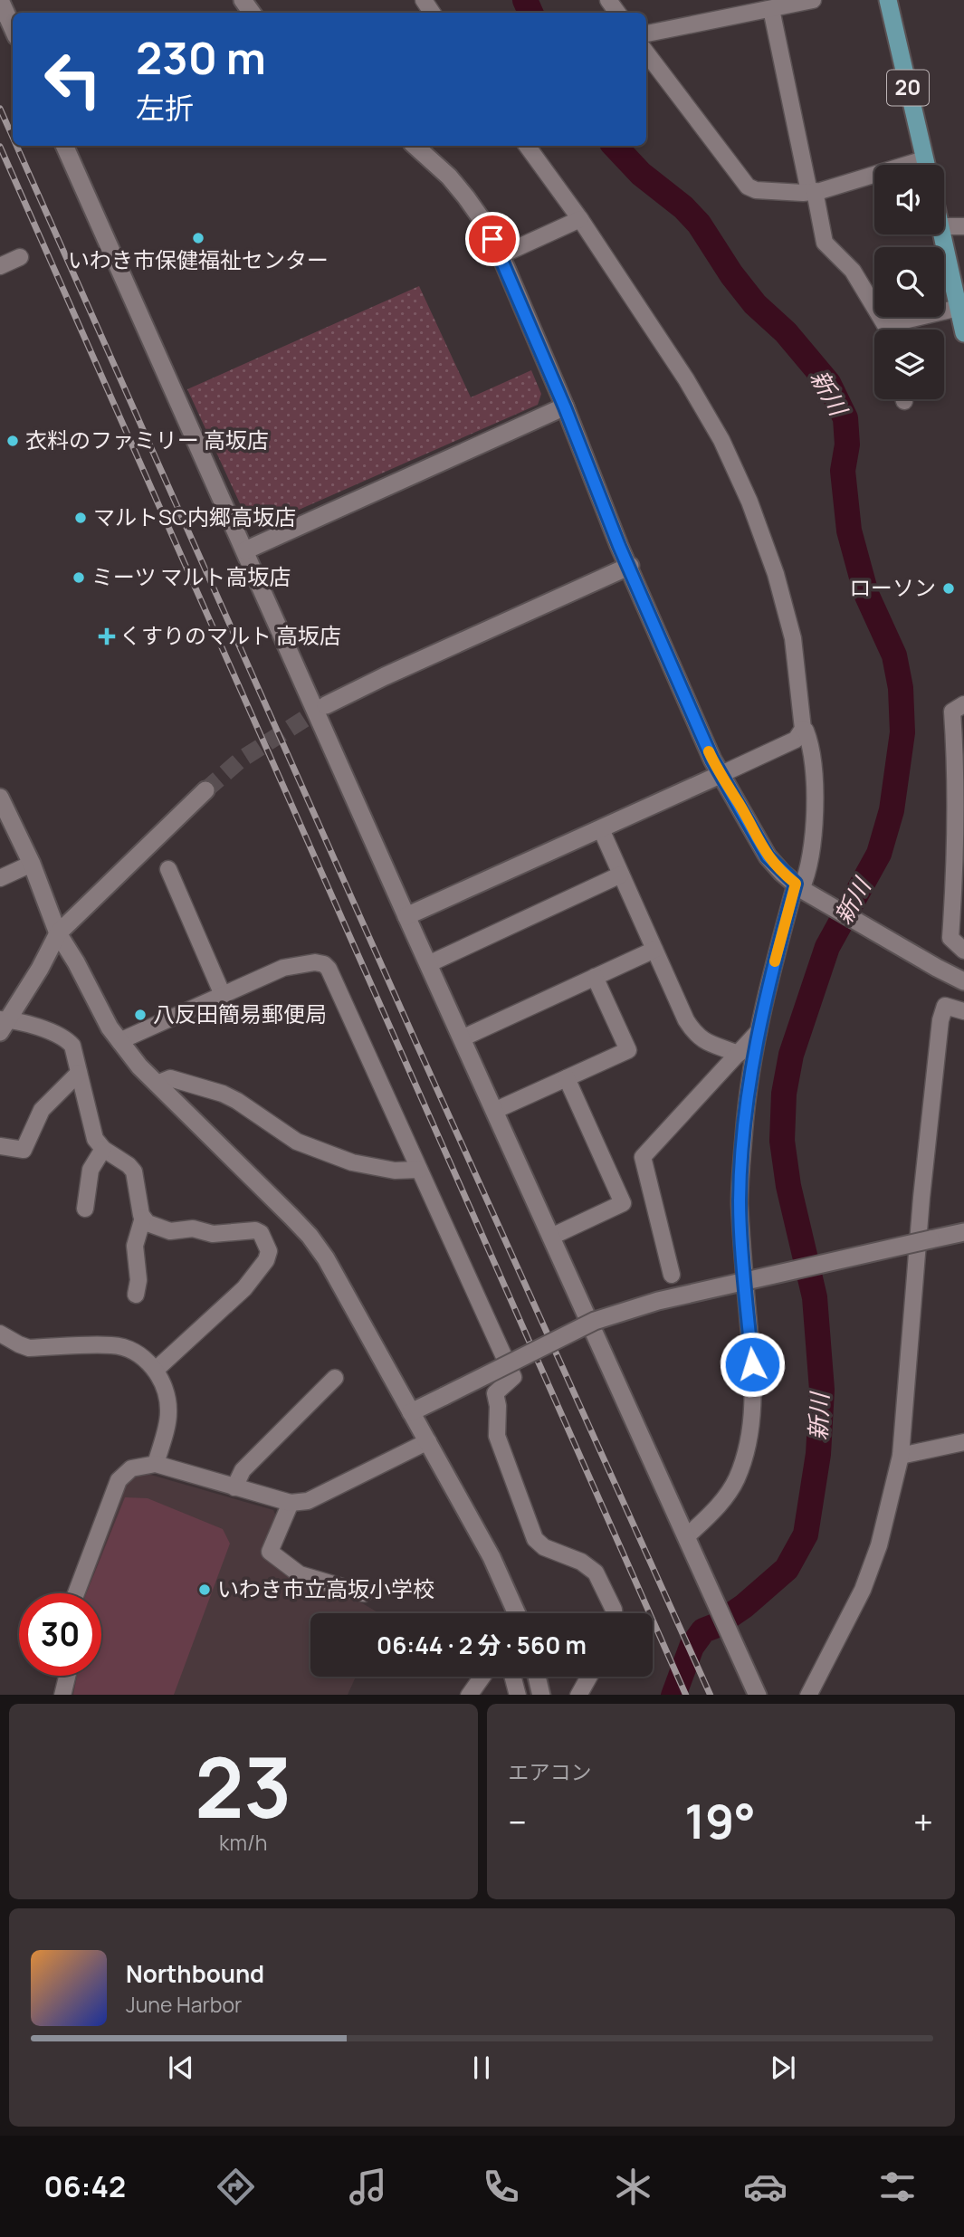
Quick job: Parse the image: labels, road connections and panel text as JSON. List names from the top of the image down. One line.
{"streets":{"main road":["20"]},"water":["新川"],"places":{"other":["いわき市保健福祉センター","衣料のファミリー 高坂店","マルトSC内郷高坂店","ミーツ マルト高坂店","ローソン","八反田簡易郵便局","いわき市立高坂小学校"],"health":["くすりのマルト 高坂店"]},"page":{"turn":["230 m","左折"],"limit":"30","trip":"06:44 · 2 分 · 560 m","tile":[["23","km/h"],"エアコン"],"heat":["−","19°","+"],"song":["Northbound","June Harbor"],"tabs":"06:42"}}
